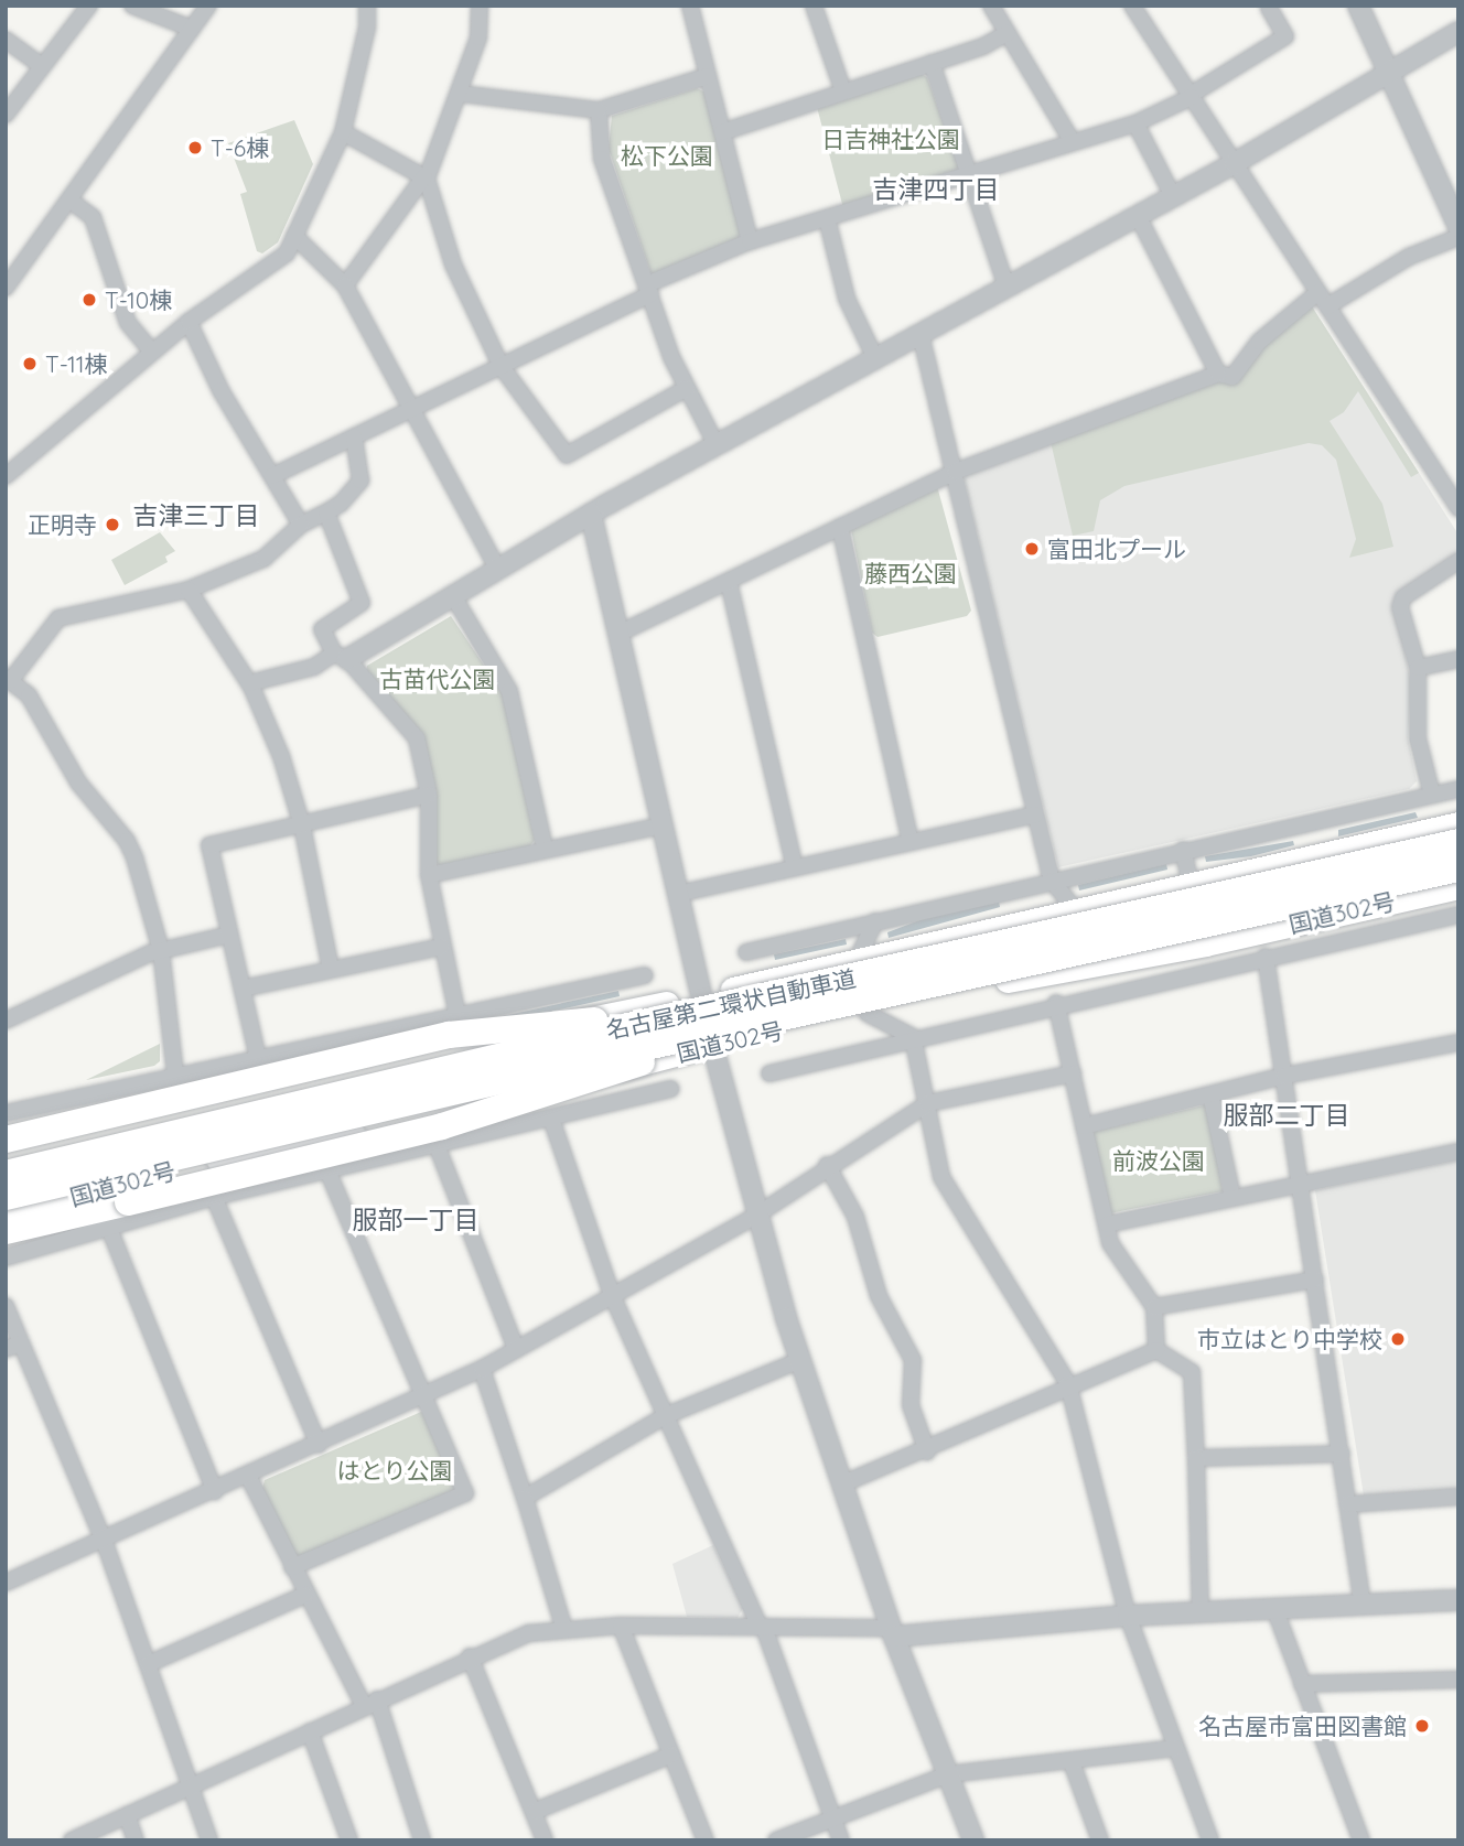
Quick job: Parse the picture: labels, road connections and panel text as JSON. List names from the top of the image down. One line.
{"streets":{"highway":["国道302号","名古屋第二環状自動車道"]},"districts":["吉津四丁目","吉津三丁目","服部二丁目","服部一丁目"],"parks":["日吉神社公園","松下公園","藤西公園","古苗代公園","前波公園","はとり公園"],"places":["T-6棟","T-10棟","T-11棟","正明寺","富田北プール","市立はとり中学校","名古屋市富田図書館"]}
